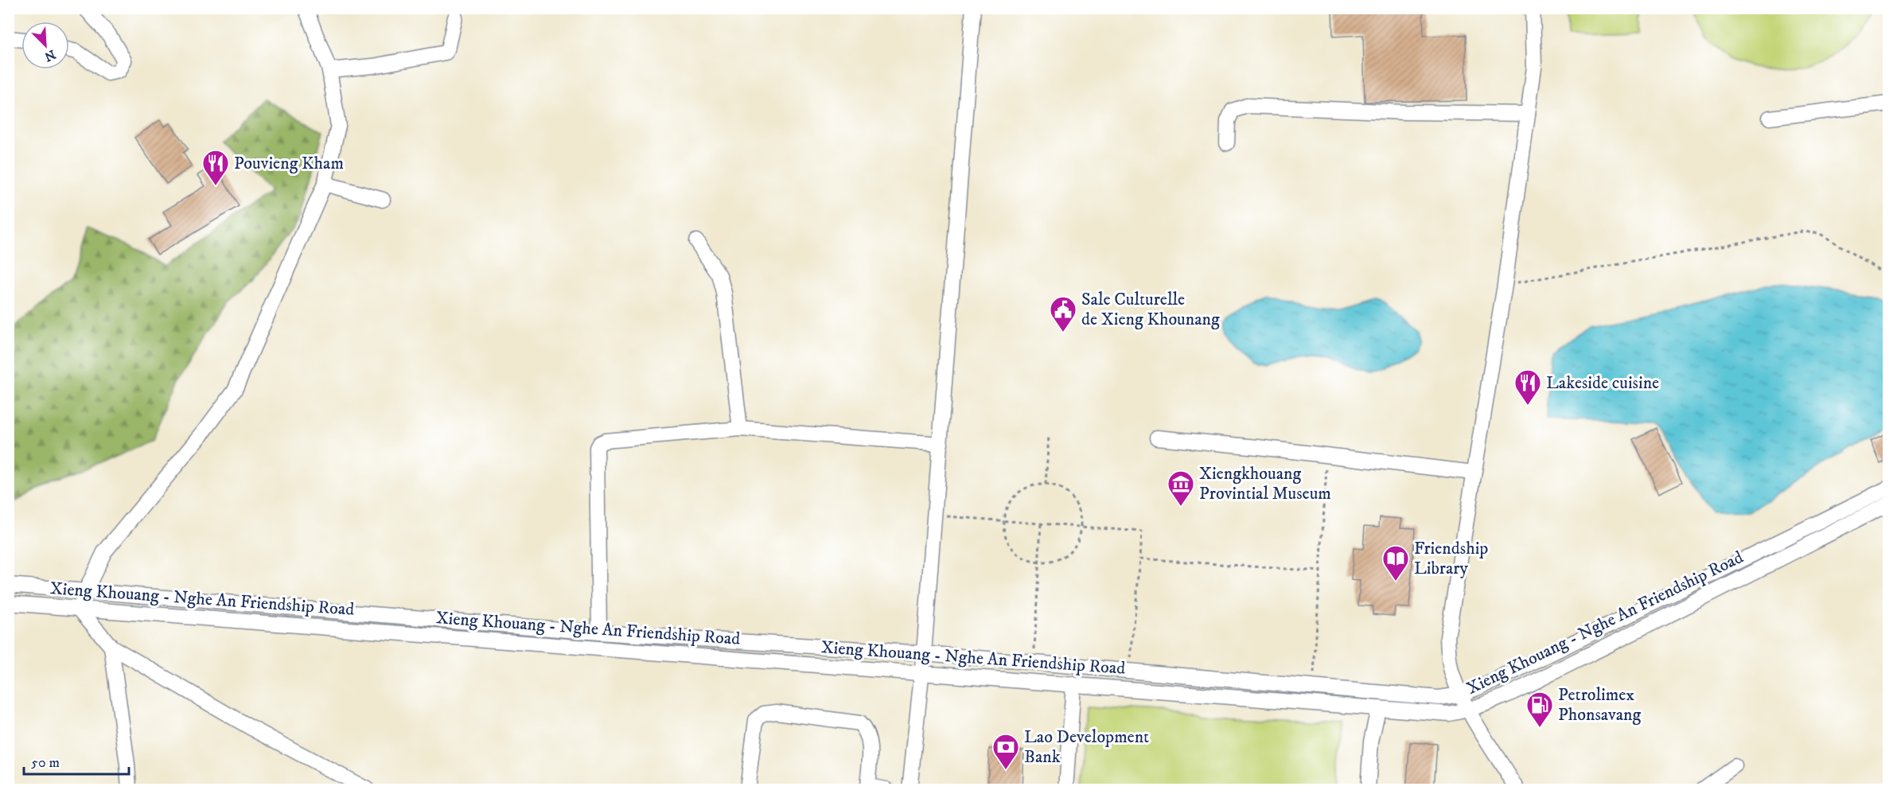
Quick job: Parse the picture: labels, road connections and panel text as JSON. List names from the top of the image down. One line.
{"streets":{"street":["Xieng Khouang - Nghe An Friendship Road"]},"places":{"restaurant":["Pouvieng Kham","Lakeside cuisine"],"public building":["Sale Culturelle de Xieng Khounang"],"museum":["Xiengkhouang Provintial Museum"],"library":["Friendship Library"],"fuel station":["Petrolimex Phonsavang"],"bank":["Lao Development Bank"]},"scale_bar":"50 m","north":"bottom right"}
